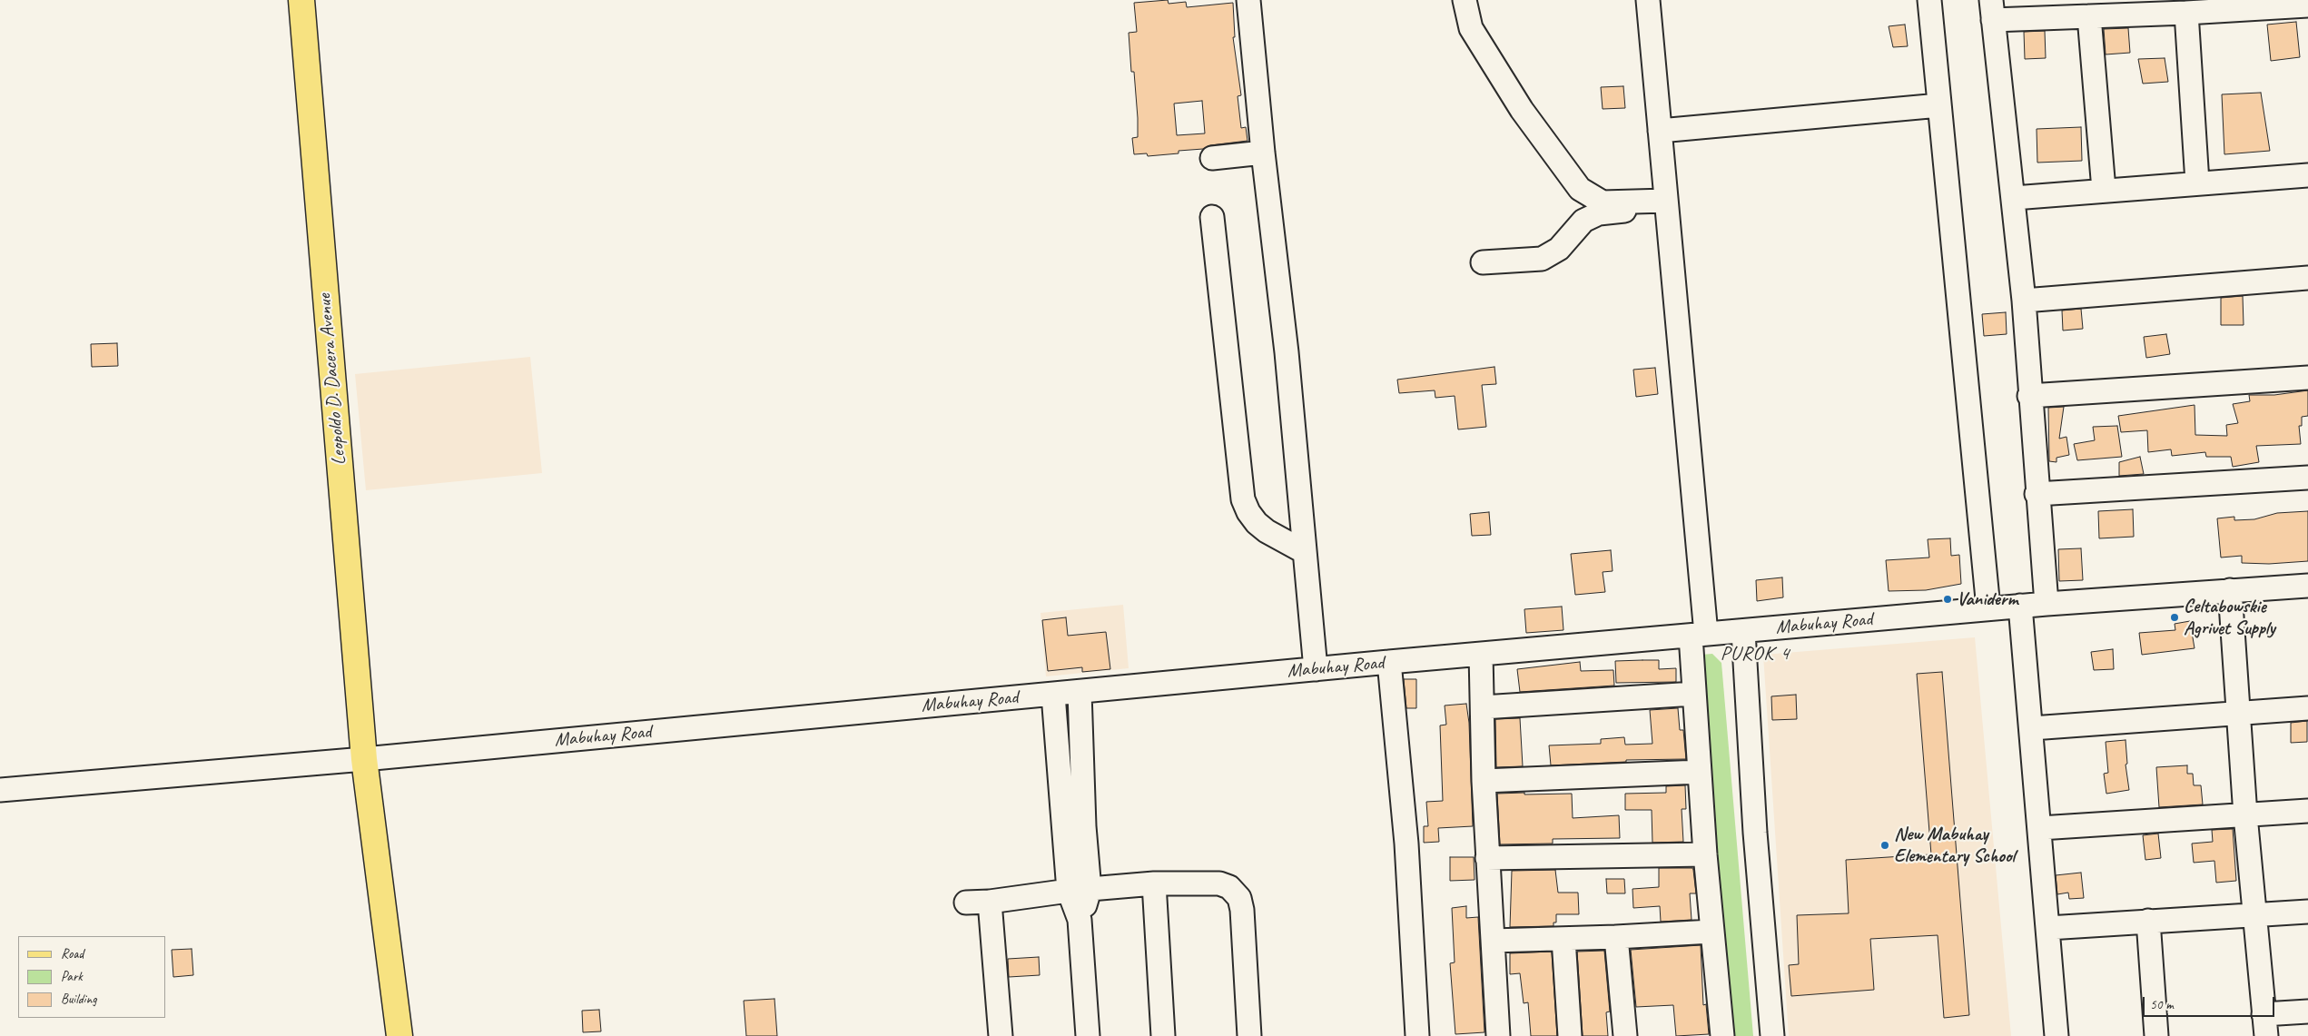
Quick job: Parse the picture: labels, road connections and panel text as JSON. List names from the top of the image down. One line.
{"streets":{"main road":["Leopoldo D. Dacera Avenue"],"street":["Mabuhay Road"]},"crossings":[["Leopoldo D. Dacera Avenue","Mabuhay Road"]],"districts":["PUROK 4"],"places":["Vaniderm","Celtabowskie Agrivet Supply","New Mabuhay Elementary School"],"legend":["Road","Park","Building"],"scale_bar":"50 m"}
